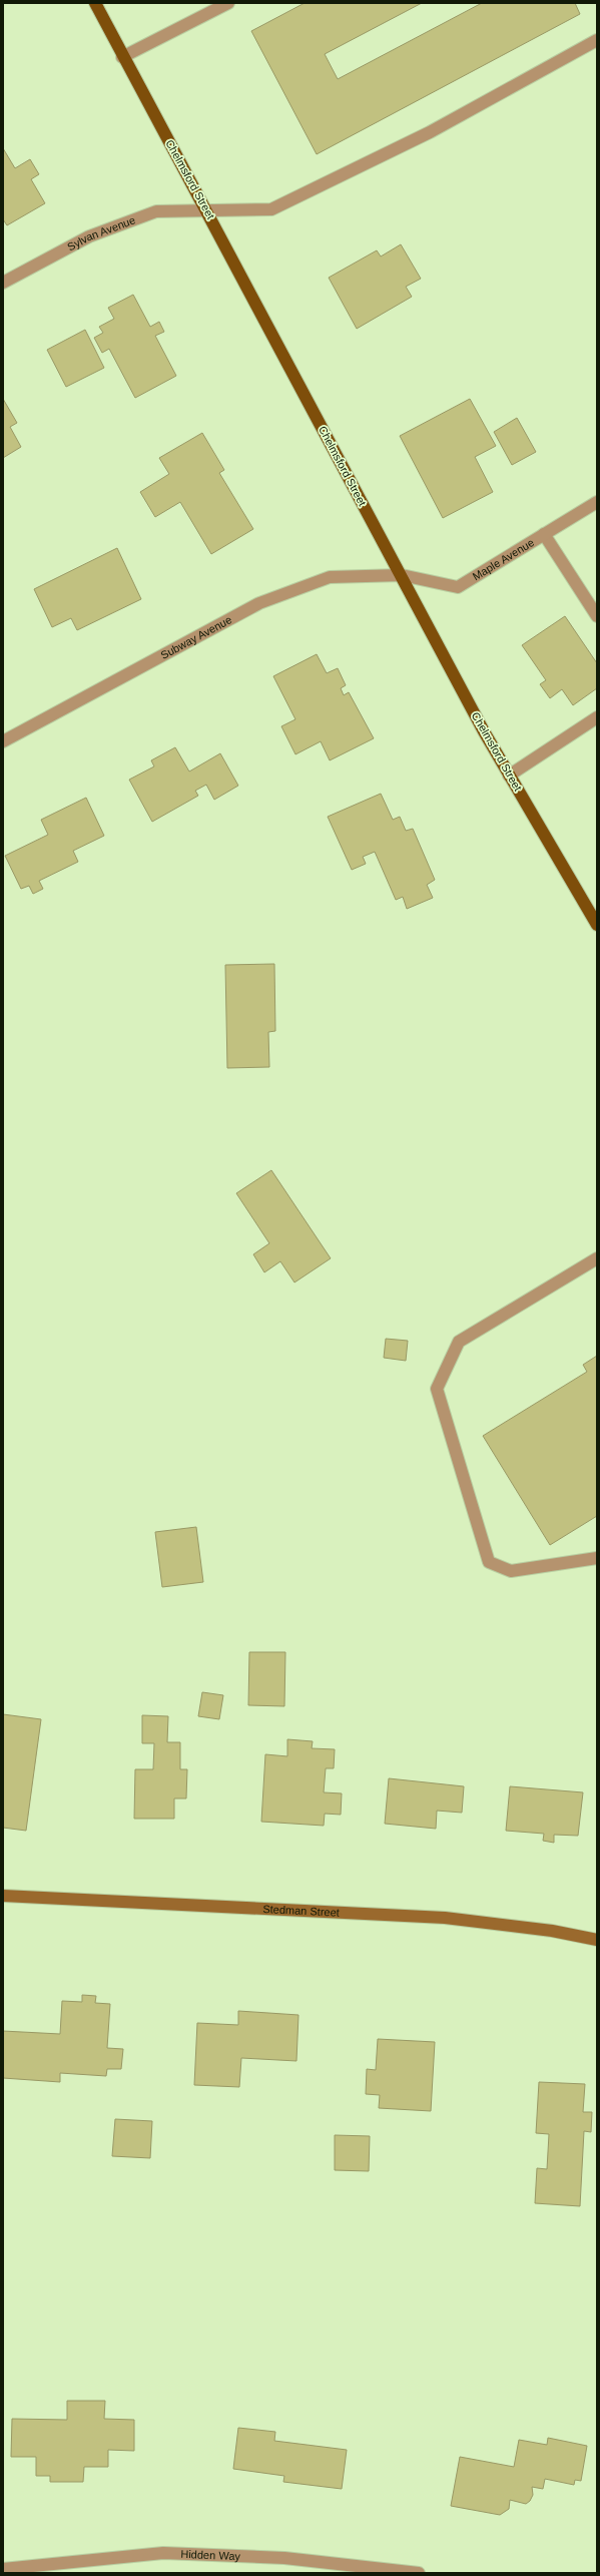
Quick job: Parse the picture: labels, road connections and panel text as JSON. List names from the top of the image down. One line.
{"streets":{"main road":["Chelmsford Street","Stedman Street"],"street":["Sylvan Avenue","Maple Avenue","Subway Avenue","Hidden Way"]},"crossings":[["Chelmsford Street","Sylvan Avenue"],["Chelmsford Street","Maple Avenue"],["Chelmsford Street","Subway Avenue"],["Maple Avenue","Subway Avenue"]]}
